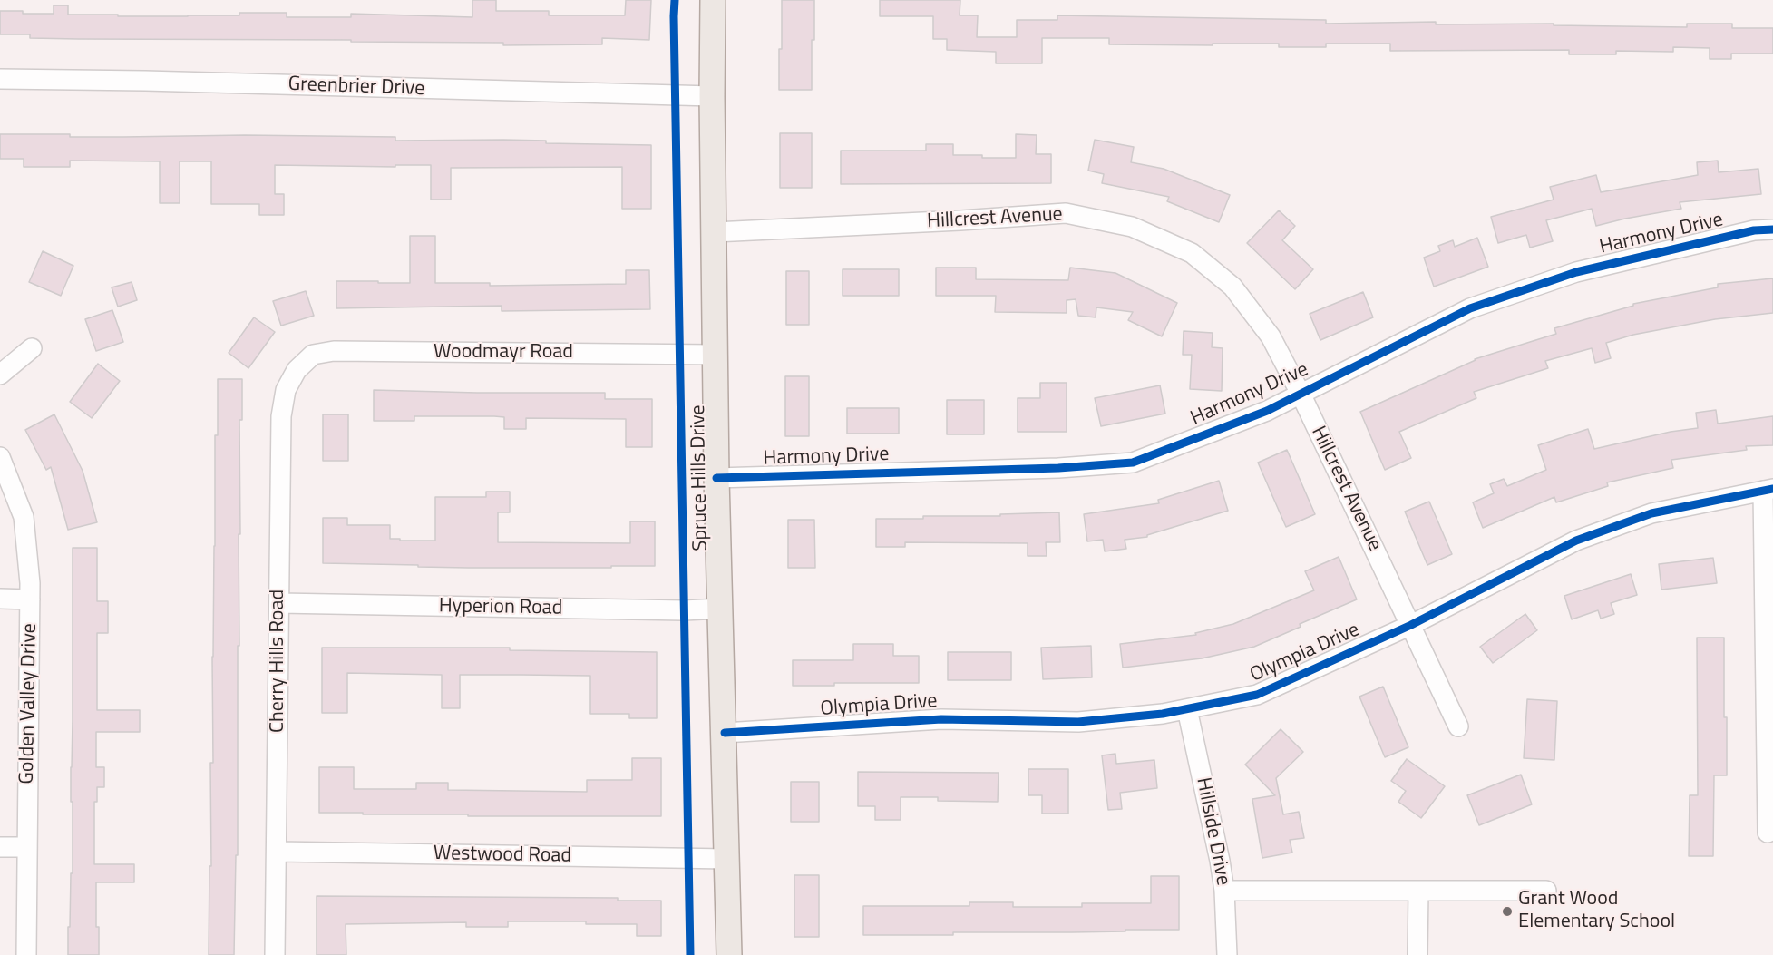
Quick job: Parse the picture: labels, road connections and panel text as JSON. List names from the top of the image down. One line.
{"streets":{"main road":["Spruce Hills Drive"],"street":["Greenbrier Drive","Hillcrest Avenue","Harmony Drive","Woodmayr Road","Hyperion Road","Olympia Drive","Cherry Hills Road","Golden Valley Drive","Hillside Drive","Westwood Road"]},"crossings":[["Greenbrier Drive","Spruce Hills Drive"],["Hillcrest Avenue","Harmony Drive"],["Hillcrest Avenue","Spruce Hills Drive"],["Hillcrest Avenue","Olympia Drive"],["Harmony Drive","Spruce Hills Drive"],["Woodmayr Road","Spruce Hills Drive"],["Woodmayr Road","Cherry Hills Road"],["Spruce Hills Drive","Hyperion Road"],["Spruce Hills Drive","Olympia Drive"],["Spruce Hills Drive","Westwood Road"],["Hyperion Road","Cherry Hills Road"],["Olympia Drive","Hillside Drive"],["Cherry Hills Road","Westwood Road"]],"places":["Grant Wood Elementary School"]}
